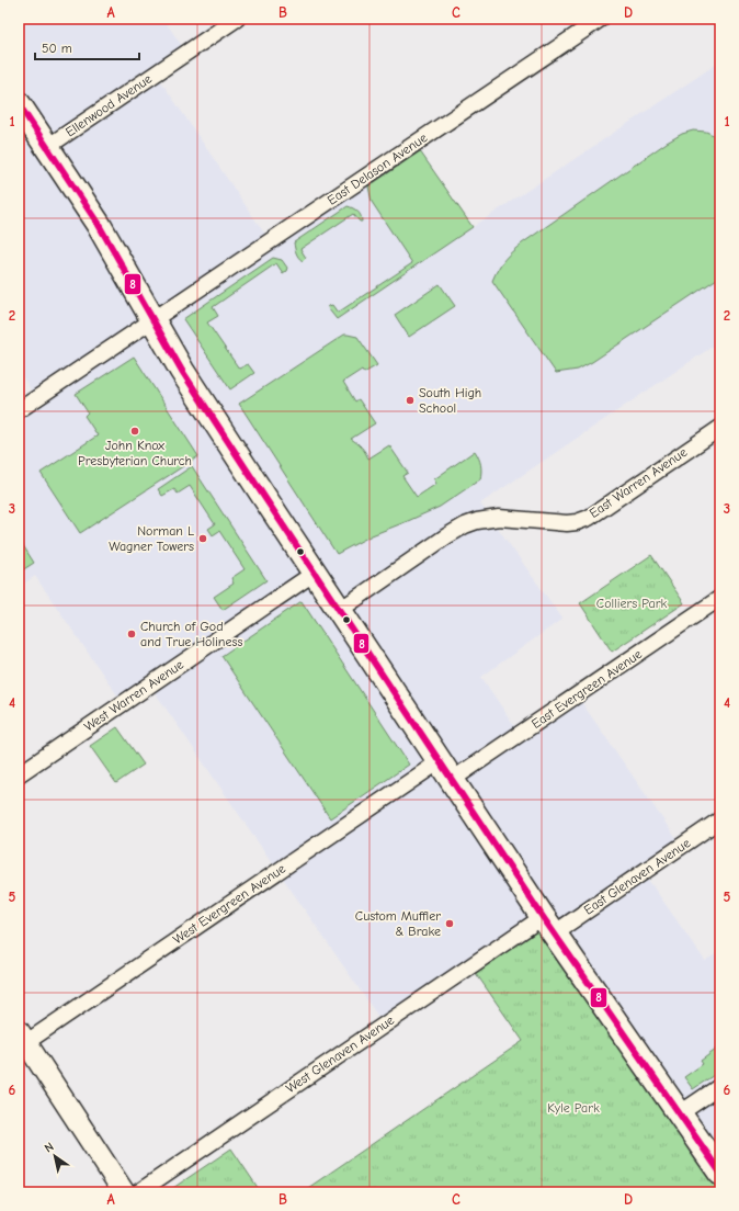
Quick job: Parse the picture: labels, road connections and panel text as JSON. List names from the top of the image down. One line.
{"streets":{"street":["Ellenwood Avenue","East Delason Avenue","East Warren Avenue","East Evergreen Avenue","West Warren Avenue","East Glenaven Avenue","West Evergreen Avenue","West Glenaven Avenue"]},"crossings":[["East Evergreen Avenue","West Evergreen Avenue"],["East Glenaven Avenue","West Glenaven Avenue"]],"parks":["Colliers Park","Kyle Park"],"places":["South High School","John Knox Presbyterian Church","Norman L Wagner Towers","Church of God and True Holiness","Custom Muffler & Brake"],"lines":["transit line 8"],"scale_bar":"50 m","north":"top left","grid":{"columns":["A","B","C","D"],"rows":["1","2","3","4","5","6"]}}
